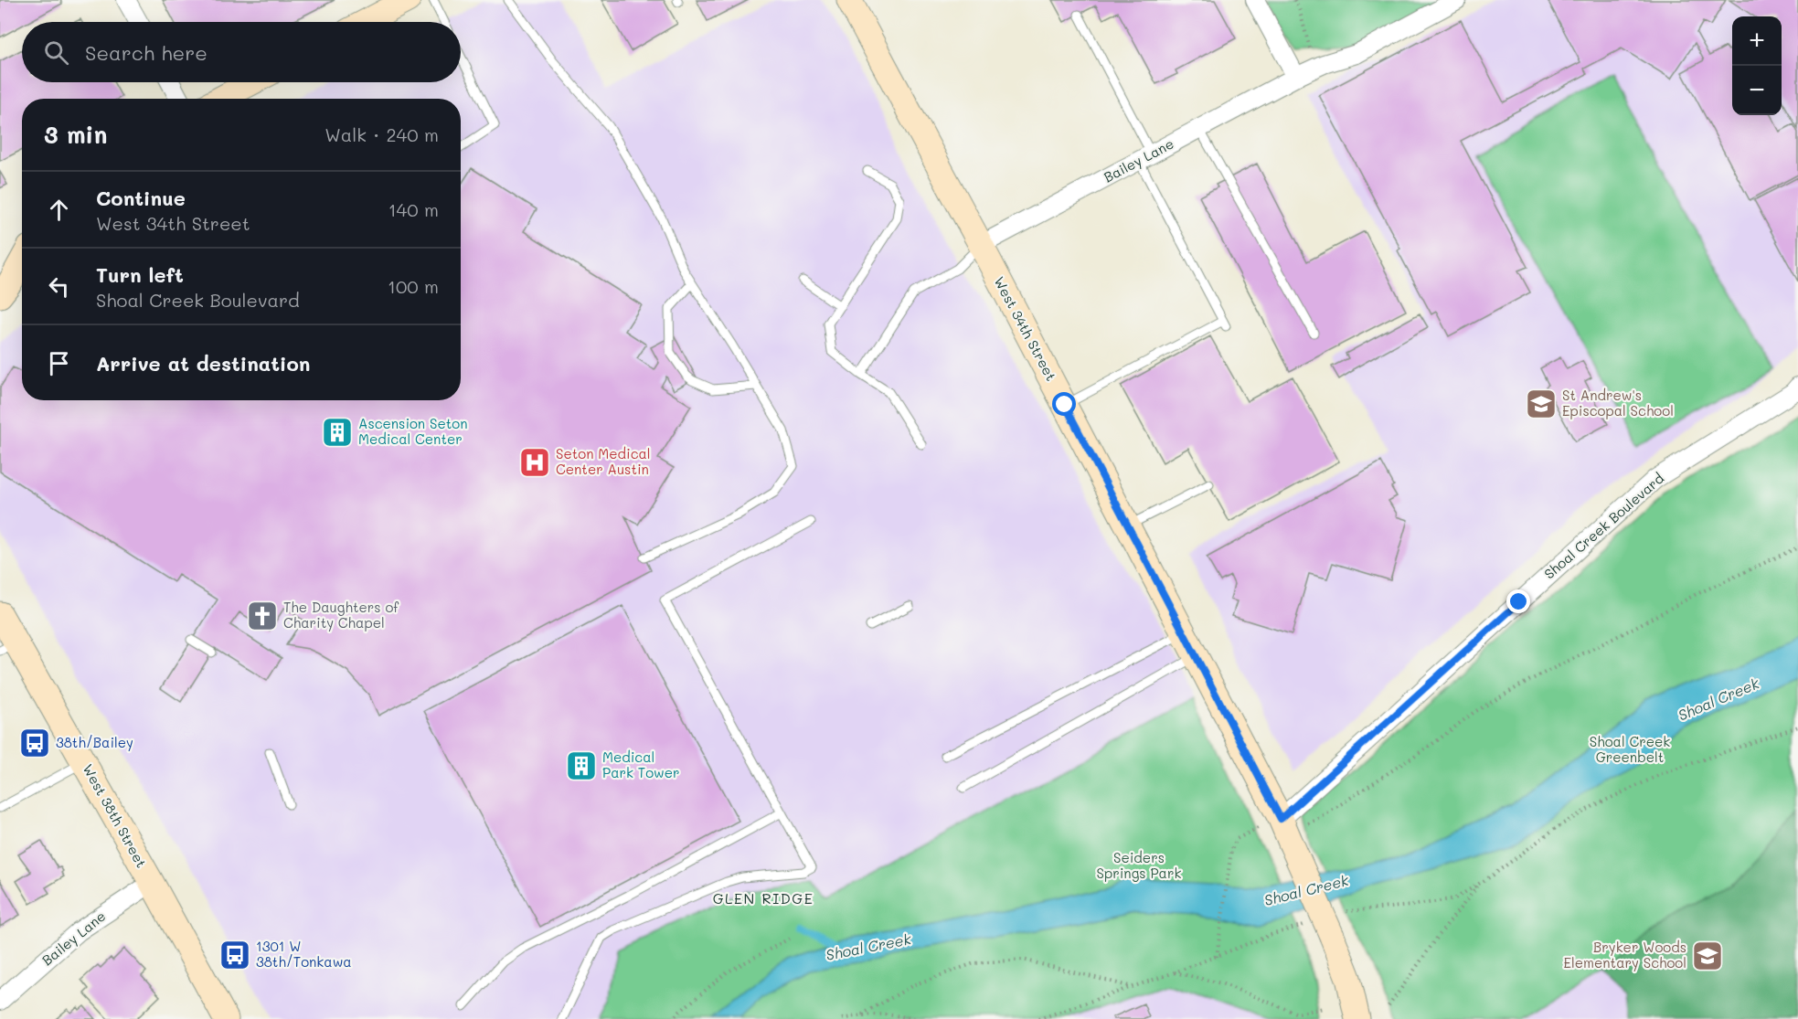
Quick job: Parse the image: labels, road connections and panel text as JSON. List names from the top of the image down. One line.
{"streets":{"street":["Bailey Lane","West 34th Street","Shoal Creek Boulevard","West 38th Street"]},"crossings":[["Bailey Lane","West 34th Street"],["Bailey Lane","West 38th Street"],["West 34th Street","Shoal Creek Boulevard"]],"districts":["GLEN RIDGE"],"water":["Shoal Creek"],"parks":["Shoal Creek Greenbelt","Seiders Springs Park"],"places":{"school or university":["St Andrew's Episcopal School","Bryker Woods Elementary School"],"building":["Ascension Seton Medical Center","Medical Park Tower"],"hospital":["Seton Medical Center Austin"],"church":["The Daughters of Charity Chapel"],"bus stop":["38th/Bailey","1301 W 38th/Tonkawa"]},"page":{"map_buttons":["+","−"],"search":"Search here","heading":["3 min","Walk · 240 m"],"list":[["Continue","West 34th Street","140 m"],["Turn left","Shoal Creek Boulevard","100 m"],"Arrive at destination"]}}
